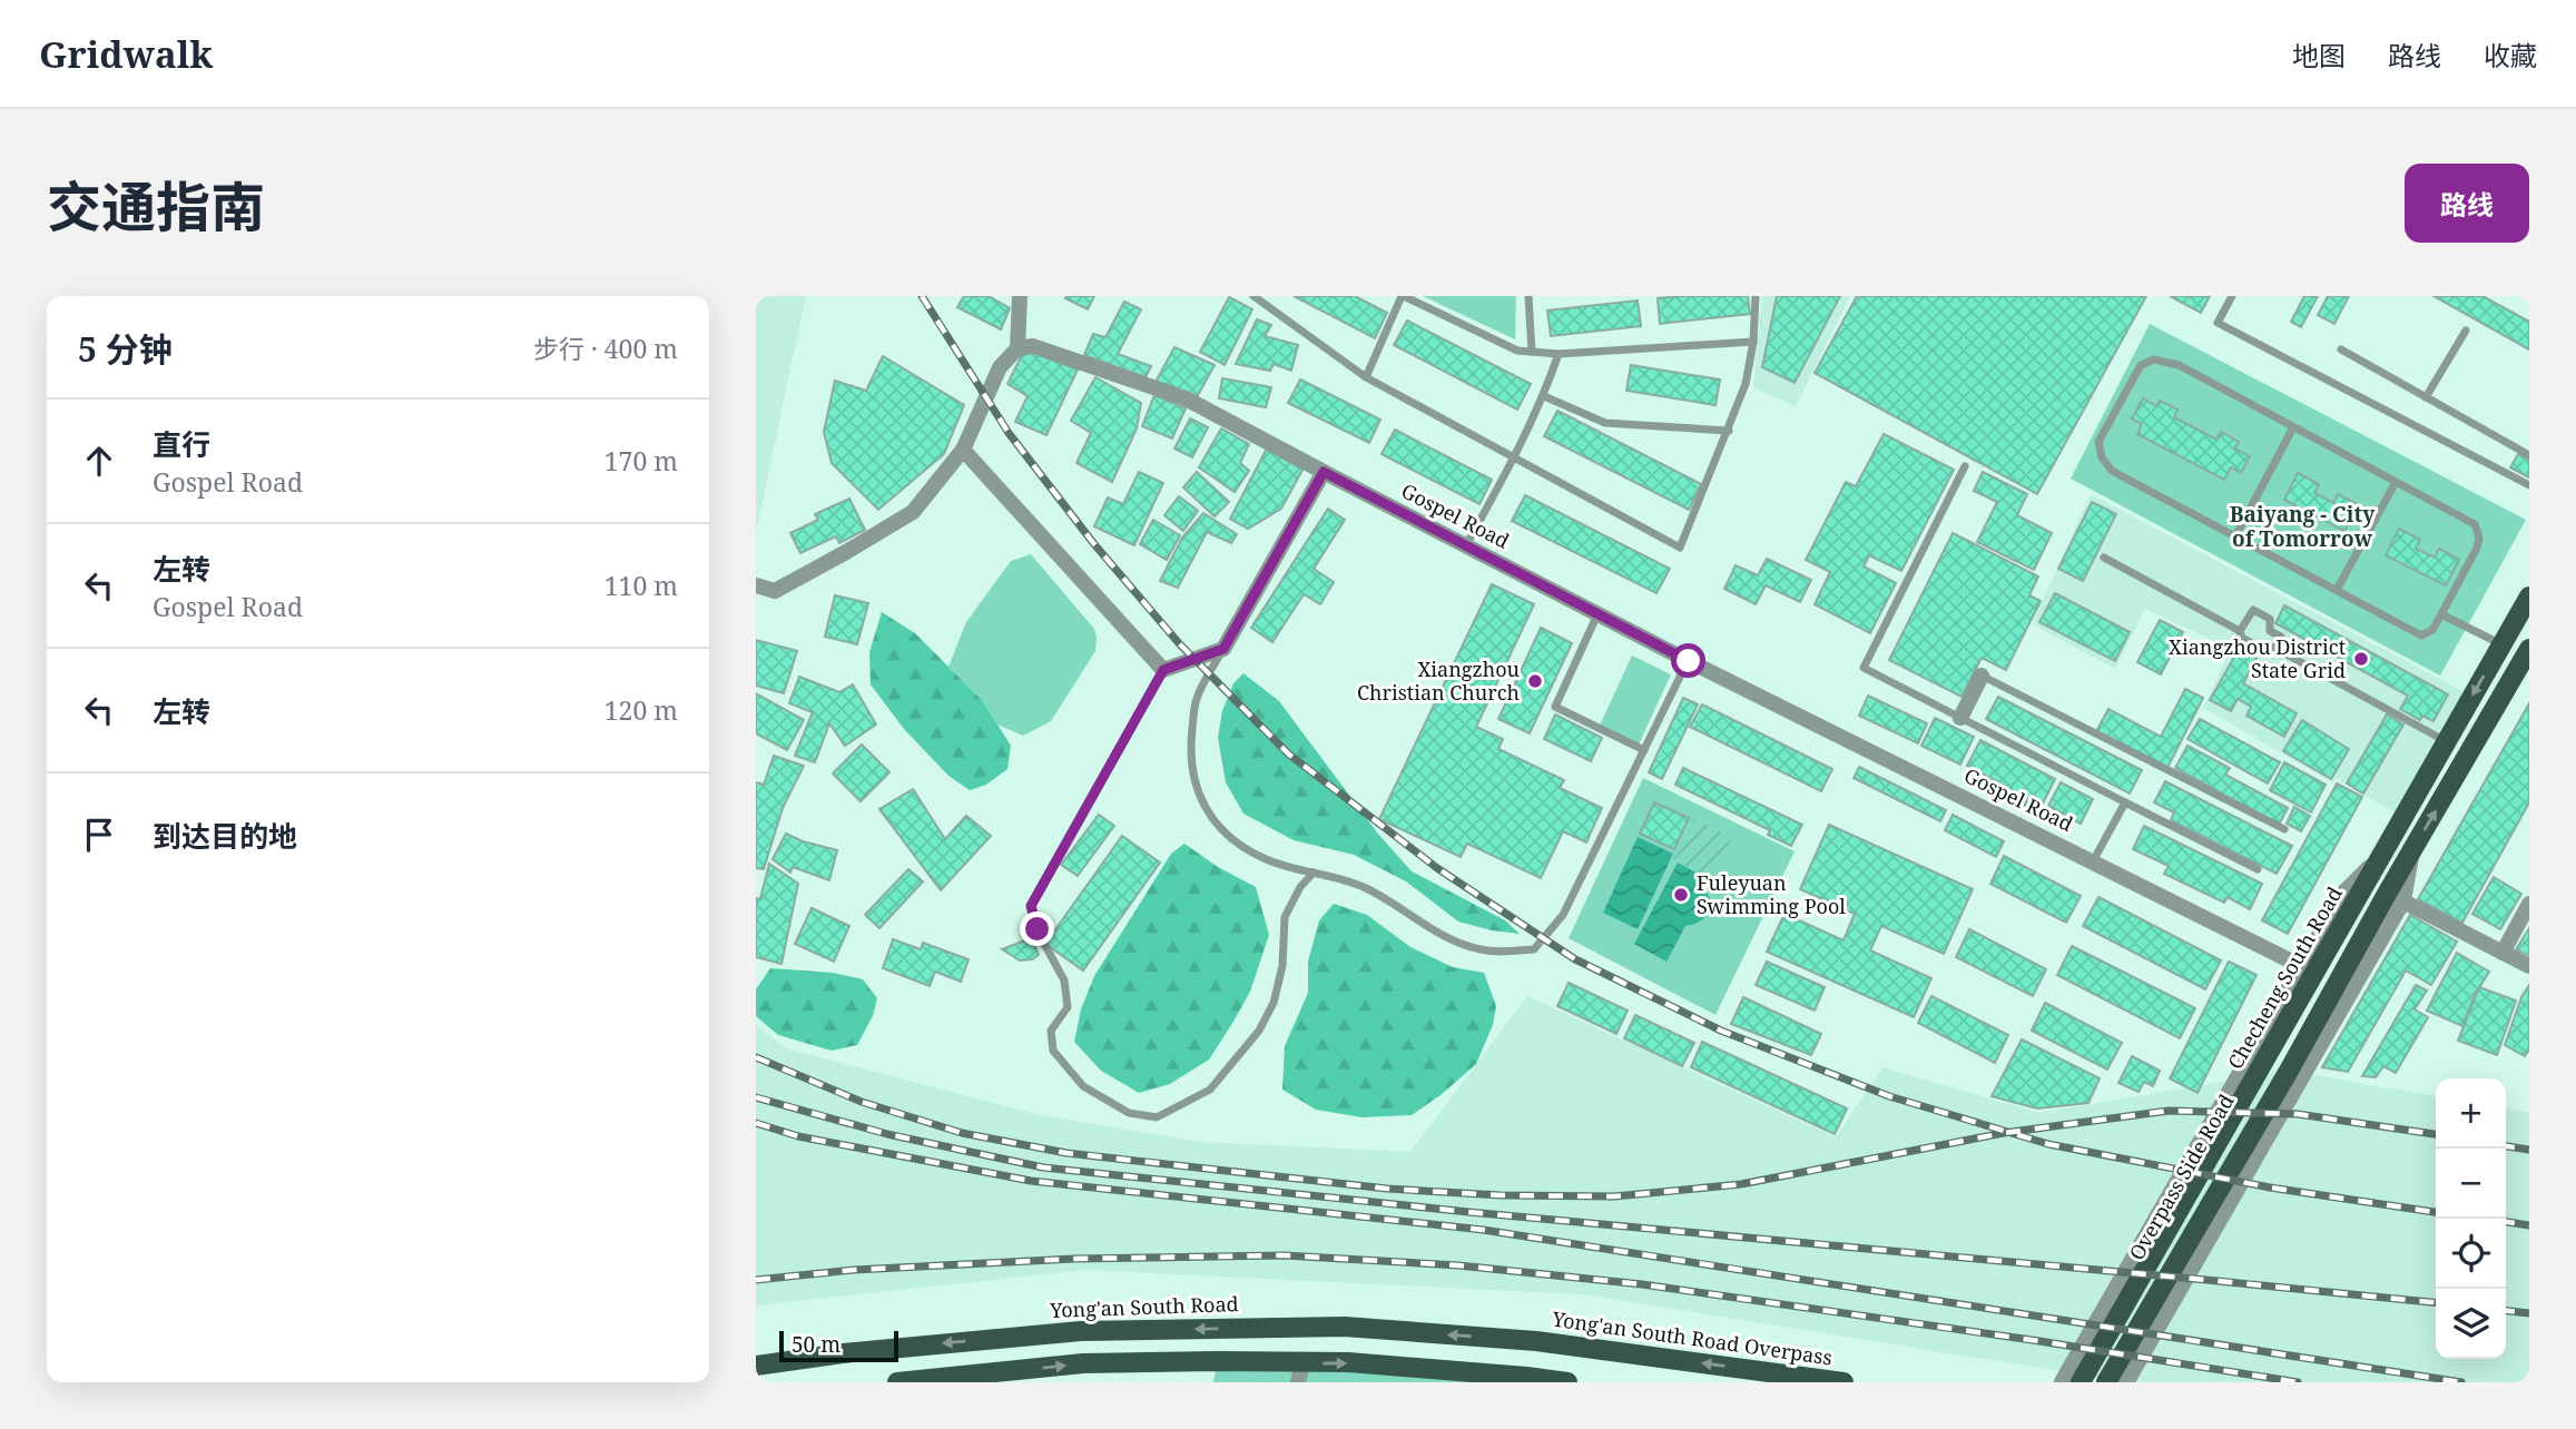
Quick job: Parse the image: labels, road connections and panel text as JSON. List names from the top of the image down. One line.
{"streets":{"main road":["Checheng South Road","Yong'an South Road","Yong'an South Road Overpass"],"street":["Gospel Road","Overpass Side Road"]},"crossings":[["Gospel Road","Overpass Side Road"],["Checheng South Road","Overpass Side Road"],["Yong'an South Road","Yong'an South Road Overpass"]],"one_way":["Yong'an South Road Overpass"],"districts":["Baiyang - City of Tomorrow"],"places":["Xiangzhou District State Grid","Xiangzhou Christian Church","Fuleyuan Swimming Pool"],"scale_bar":"50 m","page":{"header":"Gridwalk","nav":["地图","路线","收藏"],"title":"交通指南","buttons":"路线","heading":["5 分钟","步行 · 400 m"],"list":[["直行","Gospel Road","170 m"],["左转","Gospel Road","110 m"],["左转","120 m"],"到达目的地"],"map_buttons":["+","−"],"scale":"50 m"}}
